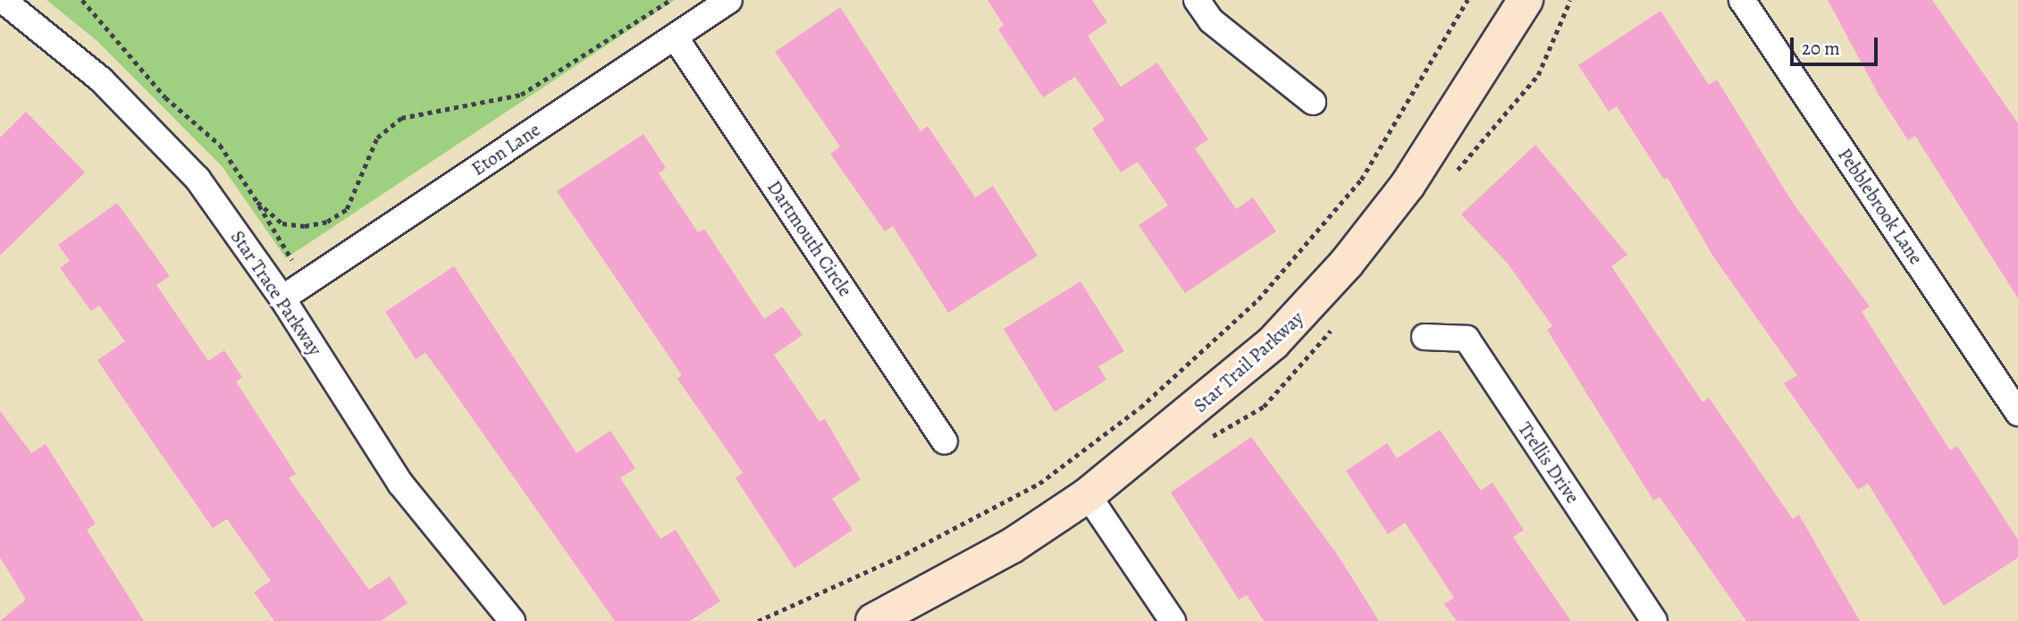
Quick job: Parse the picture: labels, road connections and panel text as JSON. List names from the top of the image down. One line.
{"streets":{"street":["Eton Lane","Pebblebrook Lane","Dartmouth Circle","Star Trace Parkway","Star Trail Parkway","Trellis Drive"]},"crossings":[["Eton Lane","Dartmouth Circle"],["Eton Lane","Star Trace Parkway"]],"scale_bar":"20 m"}
